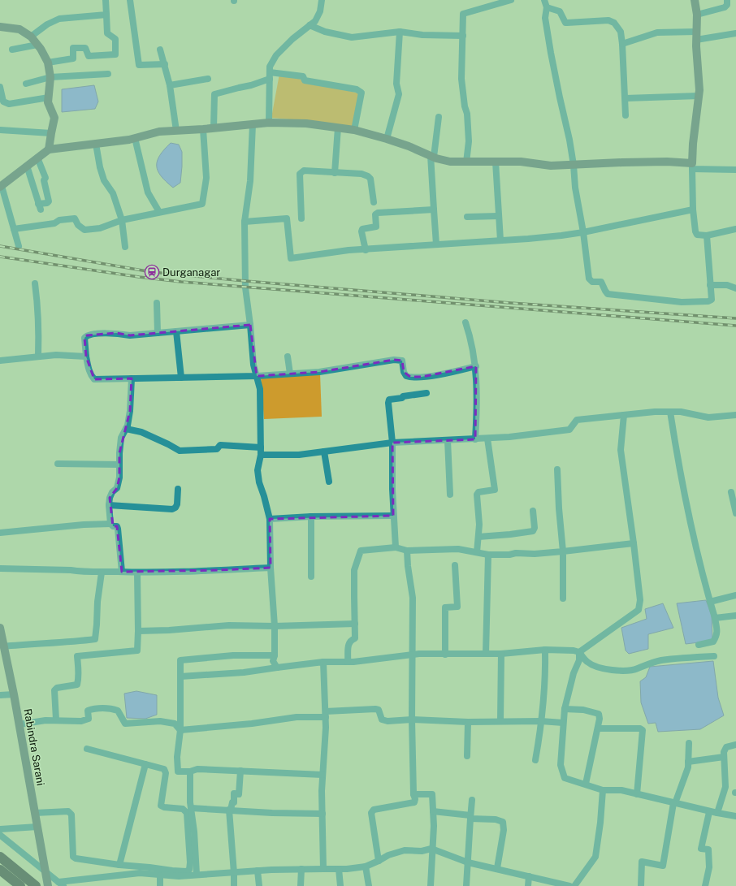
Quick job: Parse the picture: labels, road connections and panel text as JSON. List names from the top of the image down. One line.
{"streets":{"street":["Rabindra Sarani"]},"places":{"station":["Durganagar"]}}
